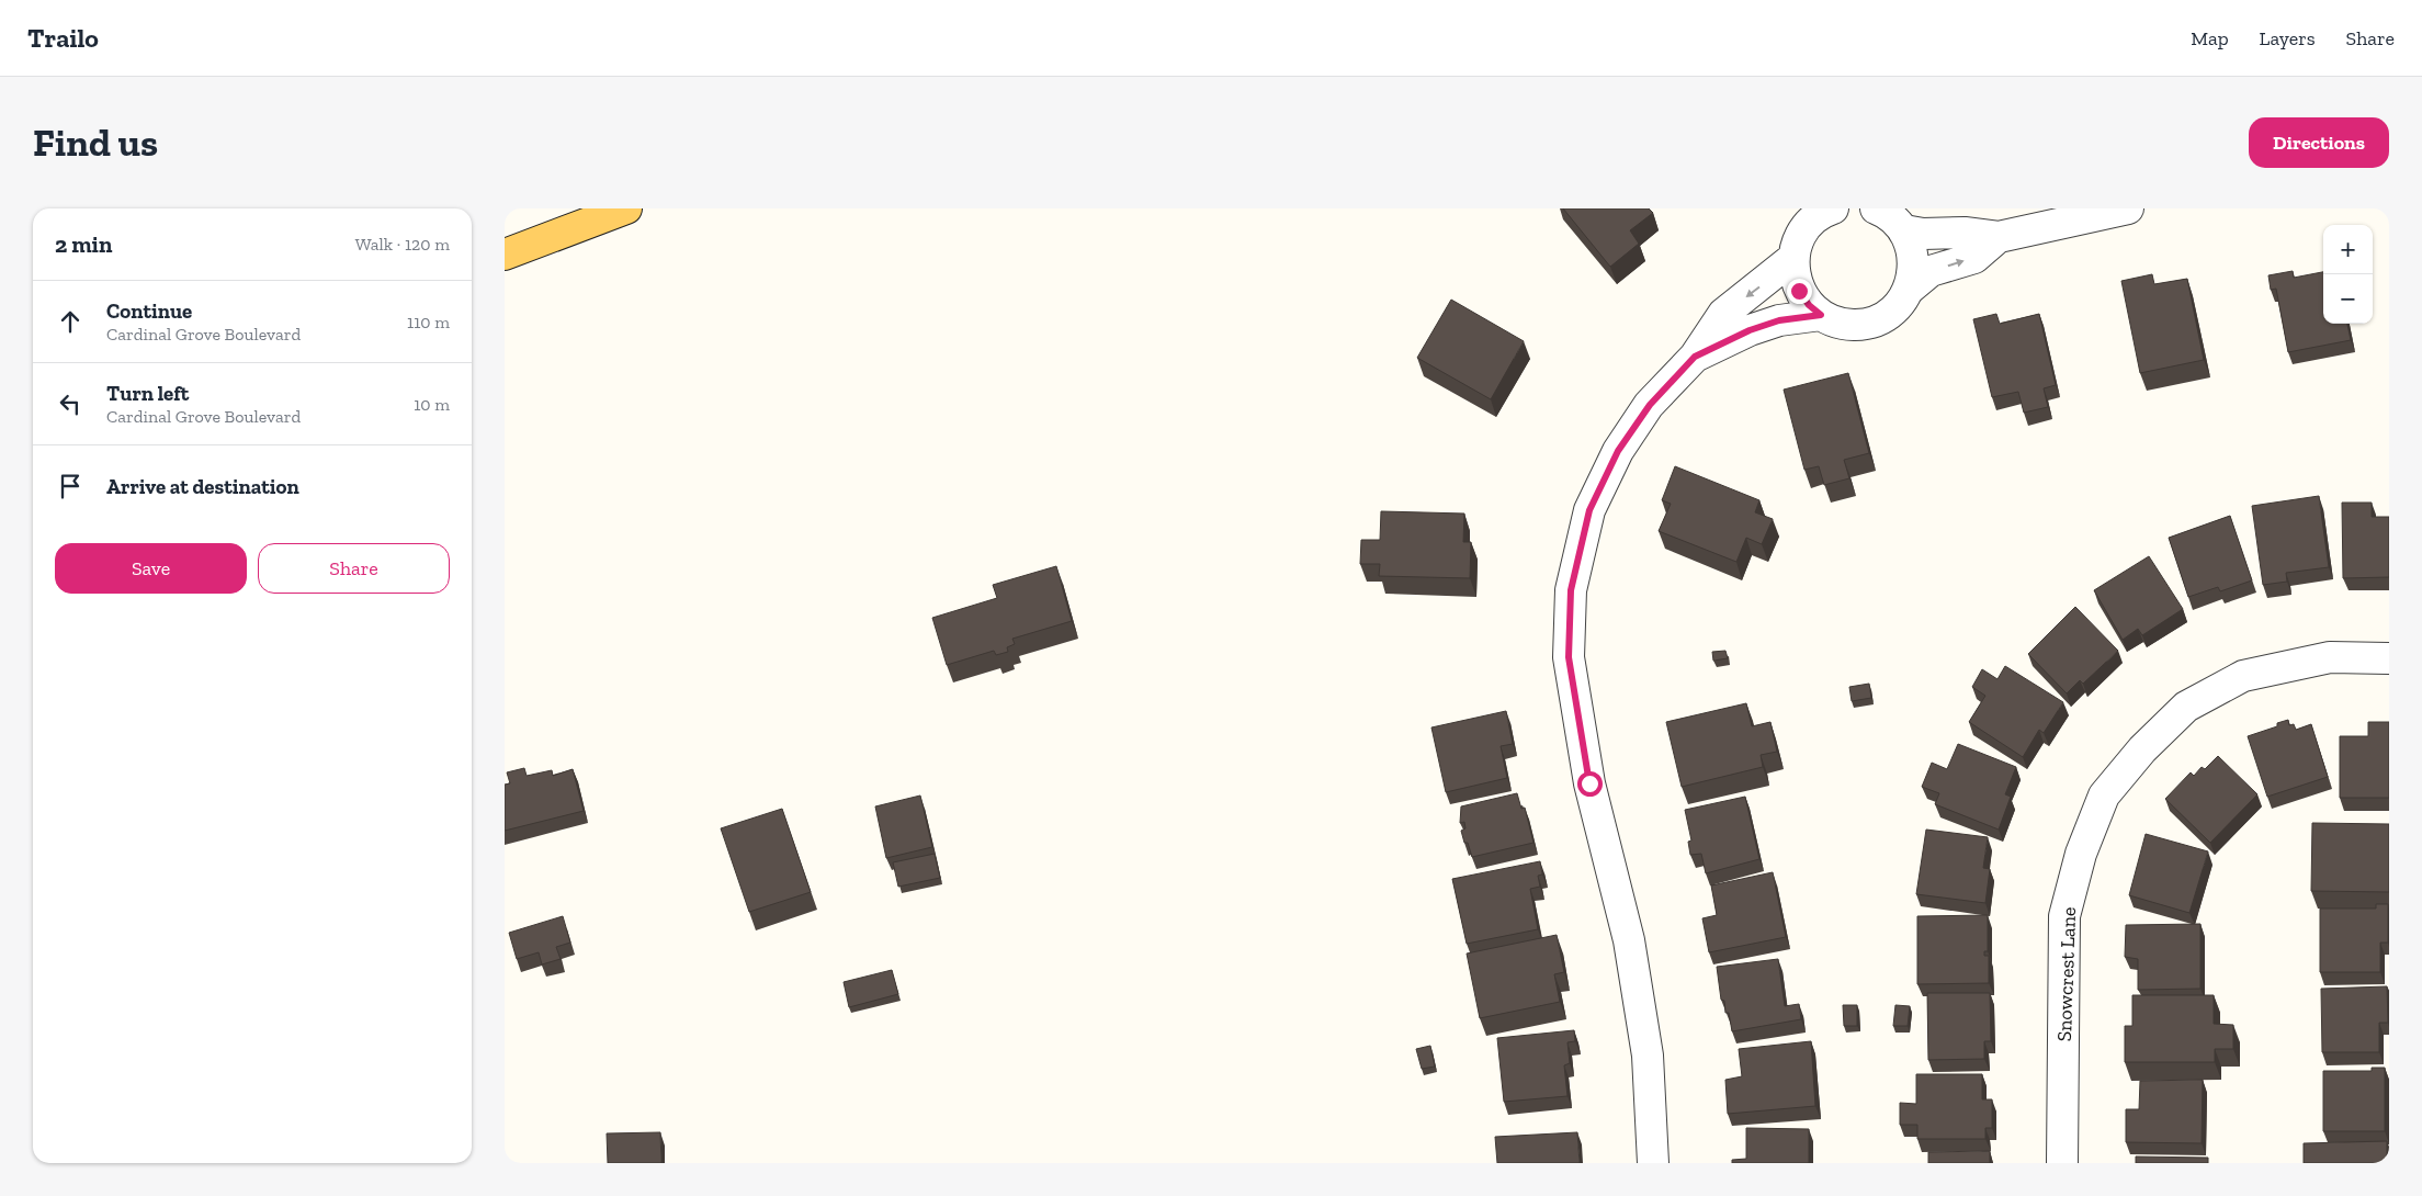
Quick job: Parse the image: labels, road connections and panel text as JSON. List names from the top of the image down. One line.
{"streets":{"street":["Snowcrest Lane"]},"page":{"header":"Trailo","nav":["Map","Layers","Share"],"buttons":["Directions",["Save","Share"]],"title":"Find us","heading":["2 min","Walk · 120 m"],"map_buttons":["+","−"],"list":[["Continue","Cardinal Grove Boulevard","110 m"],["Turn left","Cardinal Grove Boulevard","10 m"],"Arrive at destination"]}}
